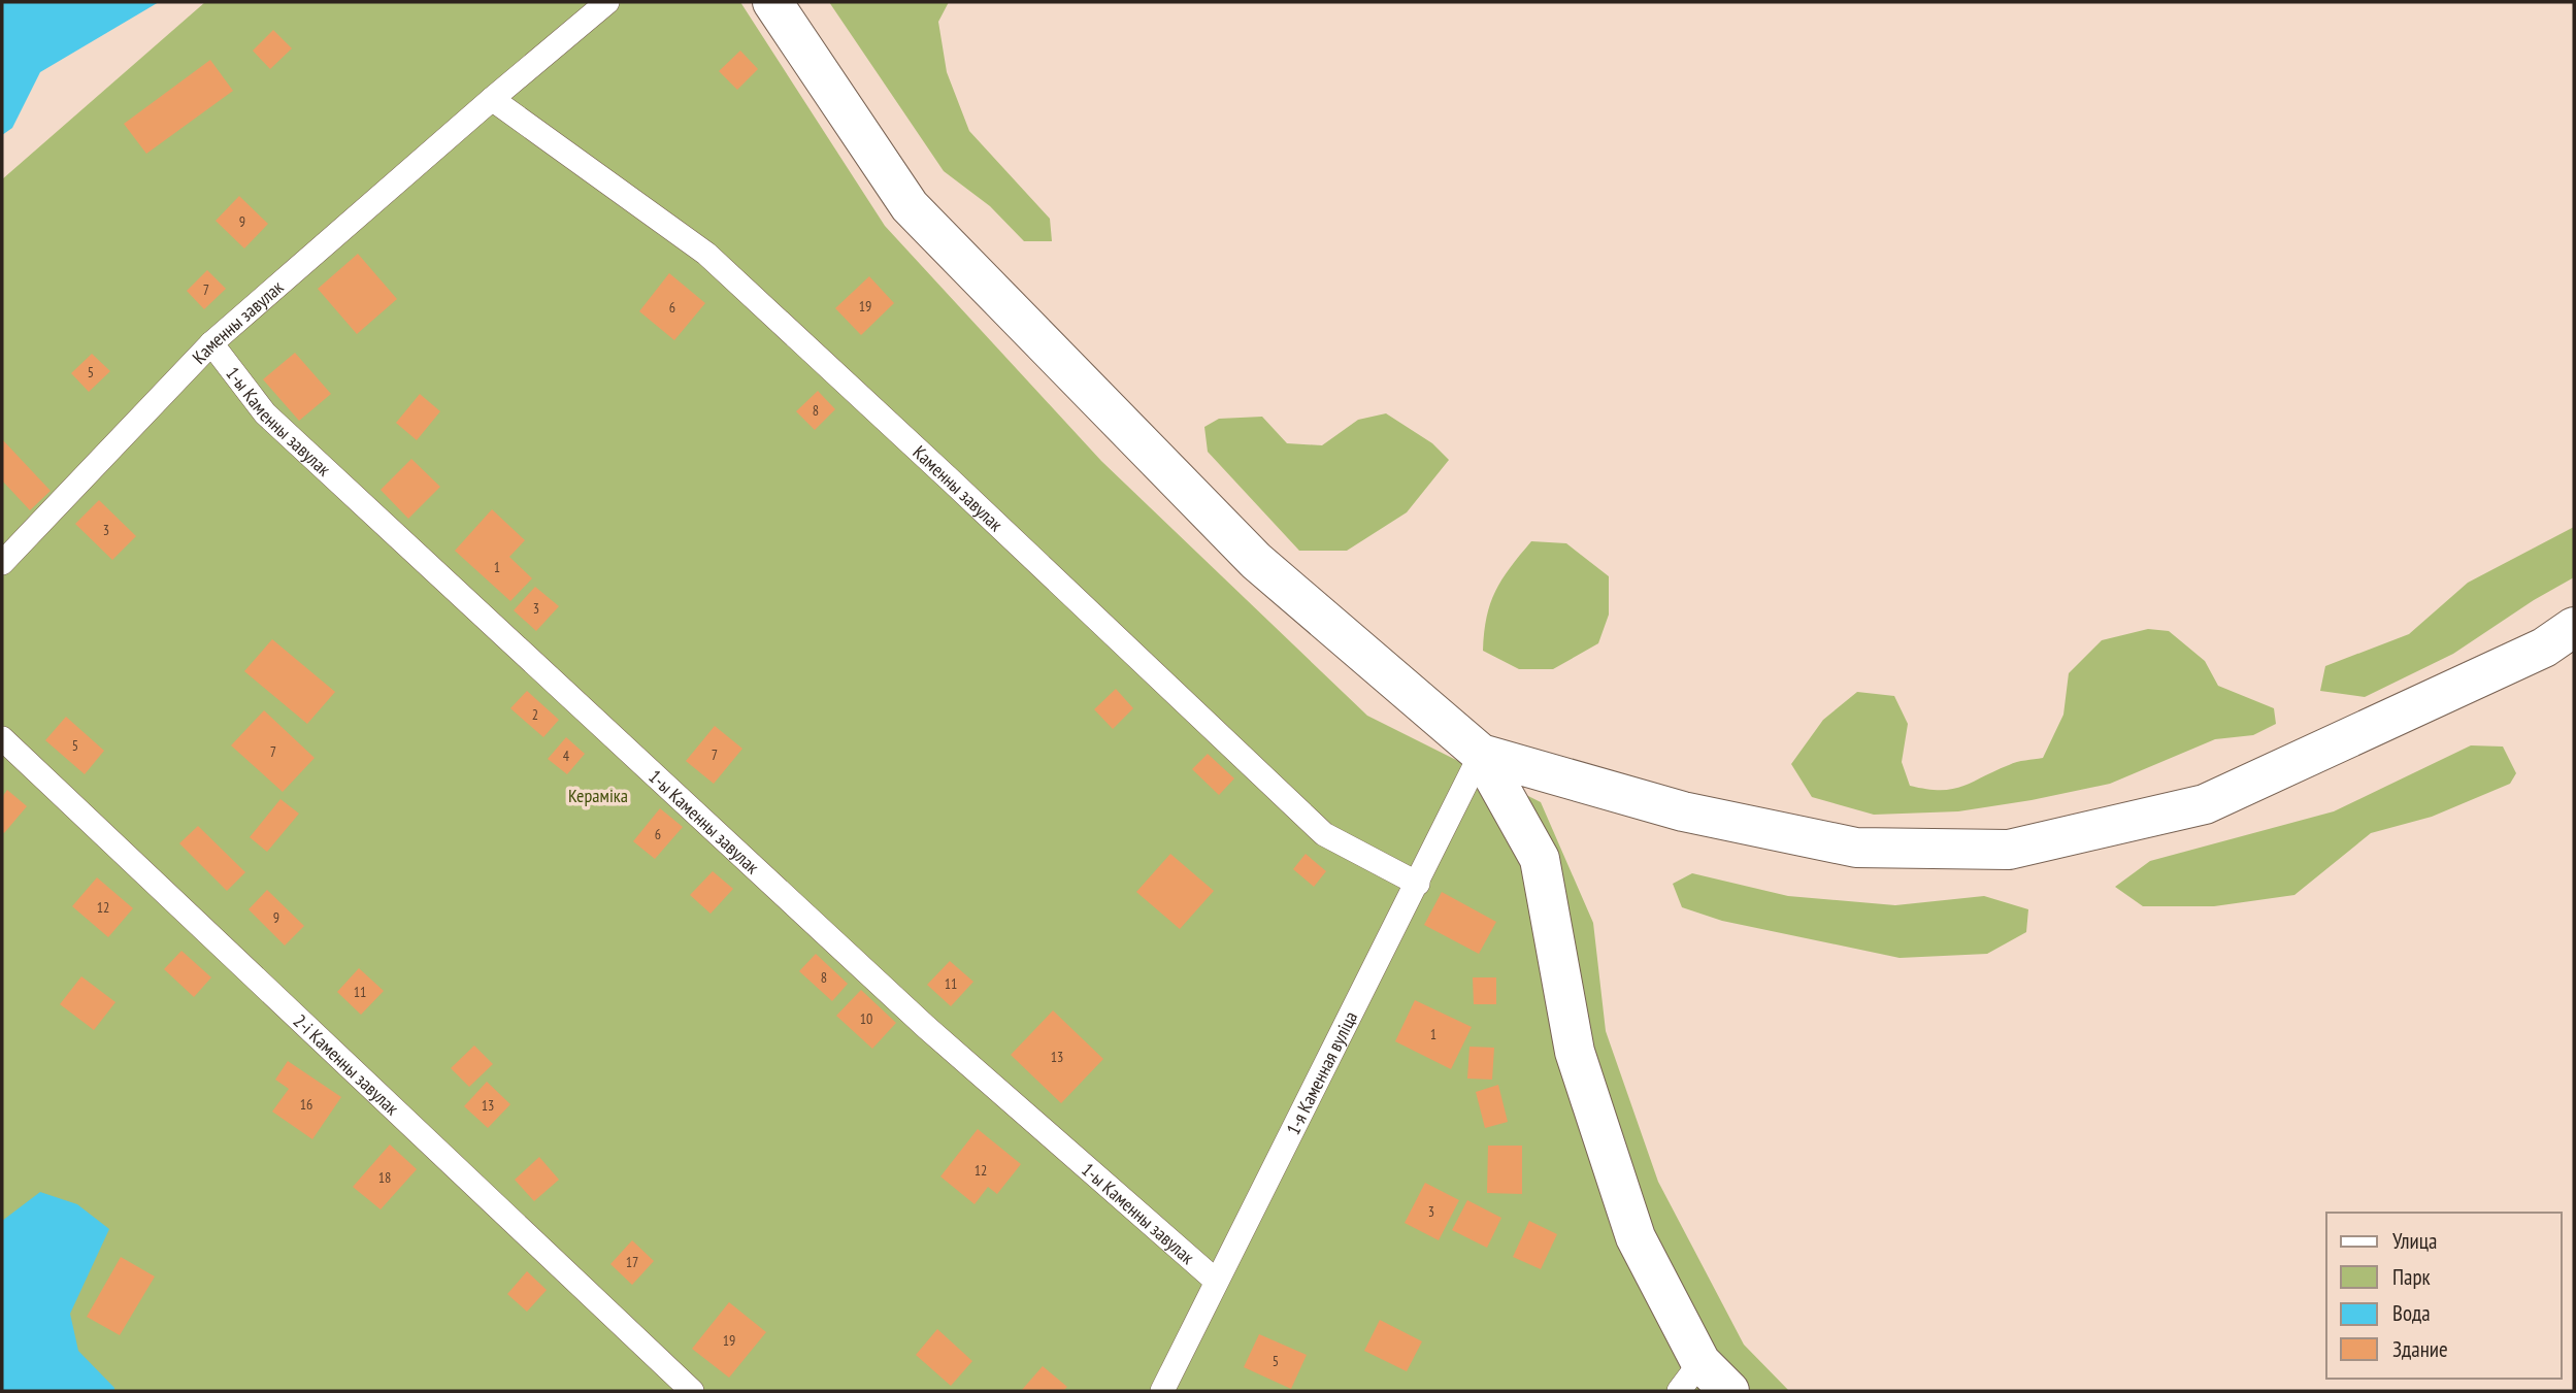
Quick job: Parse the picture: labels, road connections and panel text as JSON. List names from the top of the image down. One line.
{"streets":{"lane":["Каменны завулак","1-ы Каменны завулак","2-і Каменны завулак","1-я Каменная вуліца"]},"crossings":[["Каменны завулак","1-ы Каменны завулак"],["Каменны завулак","1-я Каменная вуліца"],["1-ы Каменны завулак","1-я Каменная вуліца"]],"parks":["Кераміка"],"house_numbers":["9","7","19","6","5","8","3","1","3","2","5","7","7","4","6","12","9","8","11","11","10","1","13","16","13","12","18","3","17","19","5"],"legend":["Улица","Парк","Вода","Здание"]}
